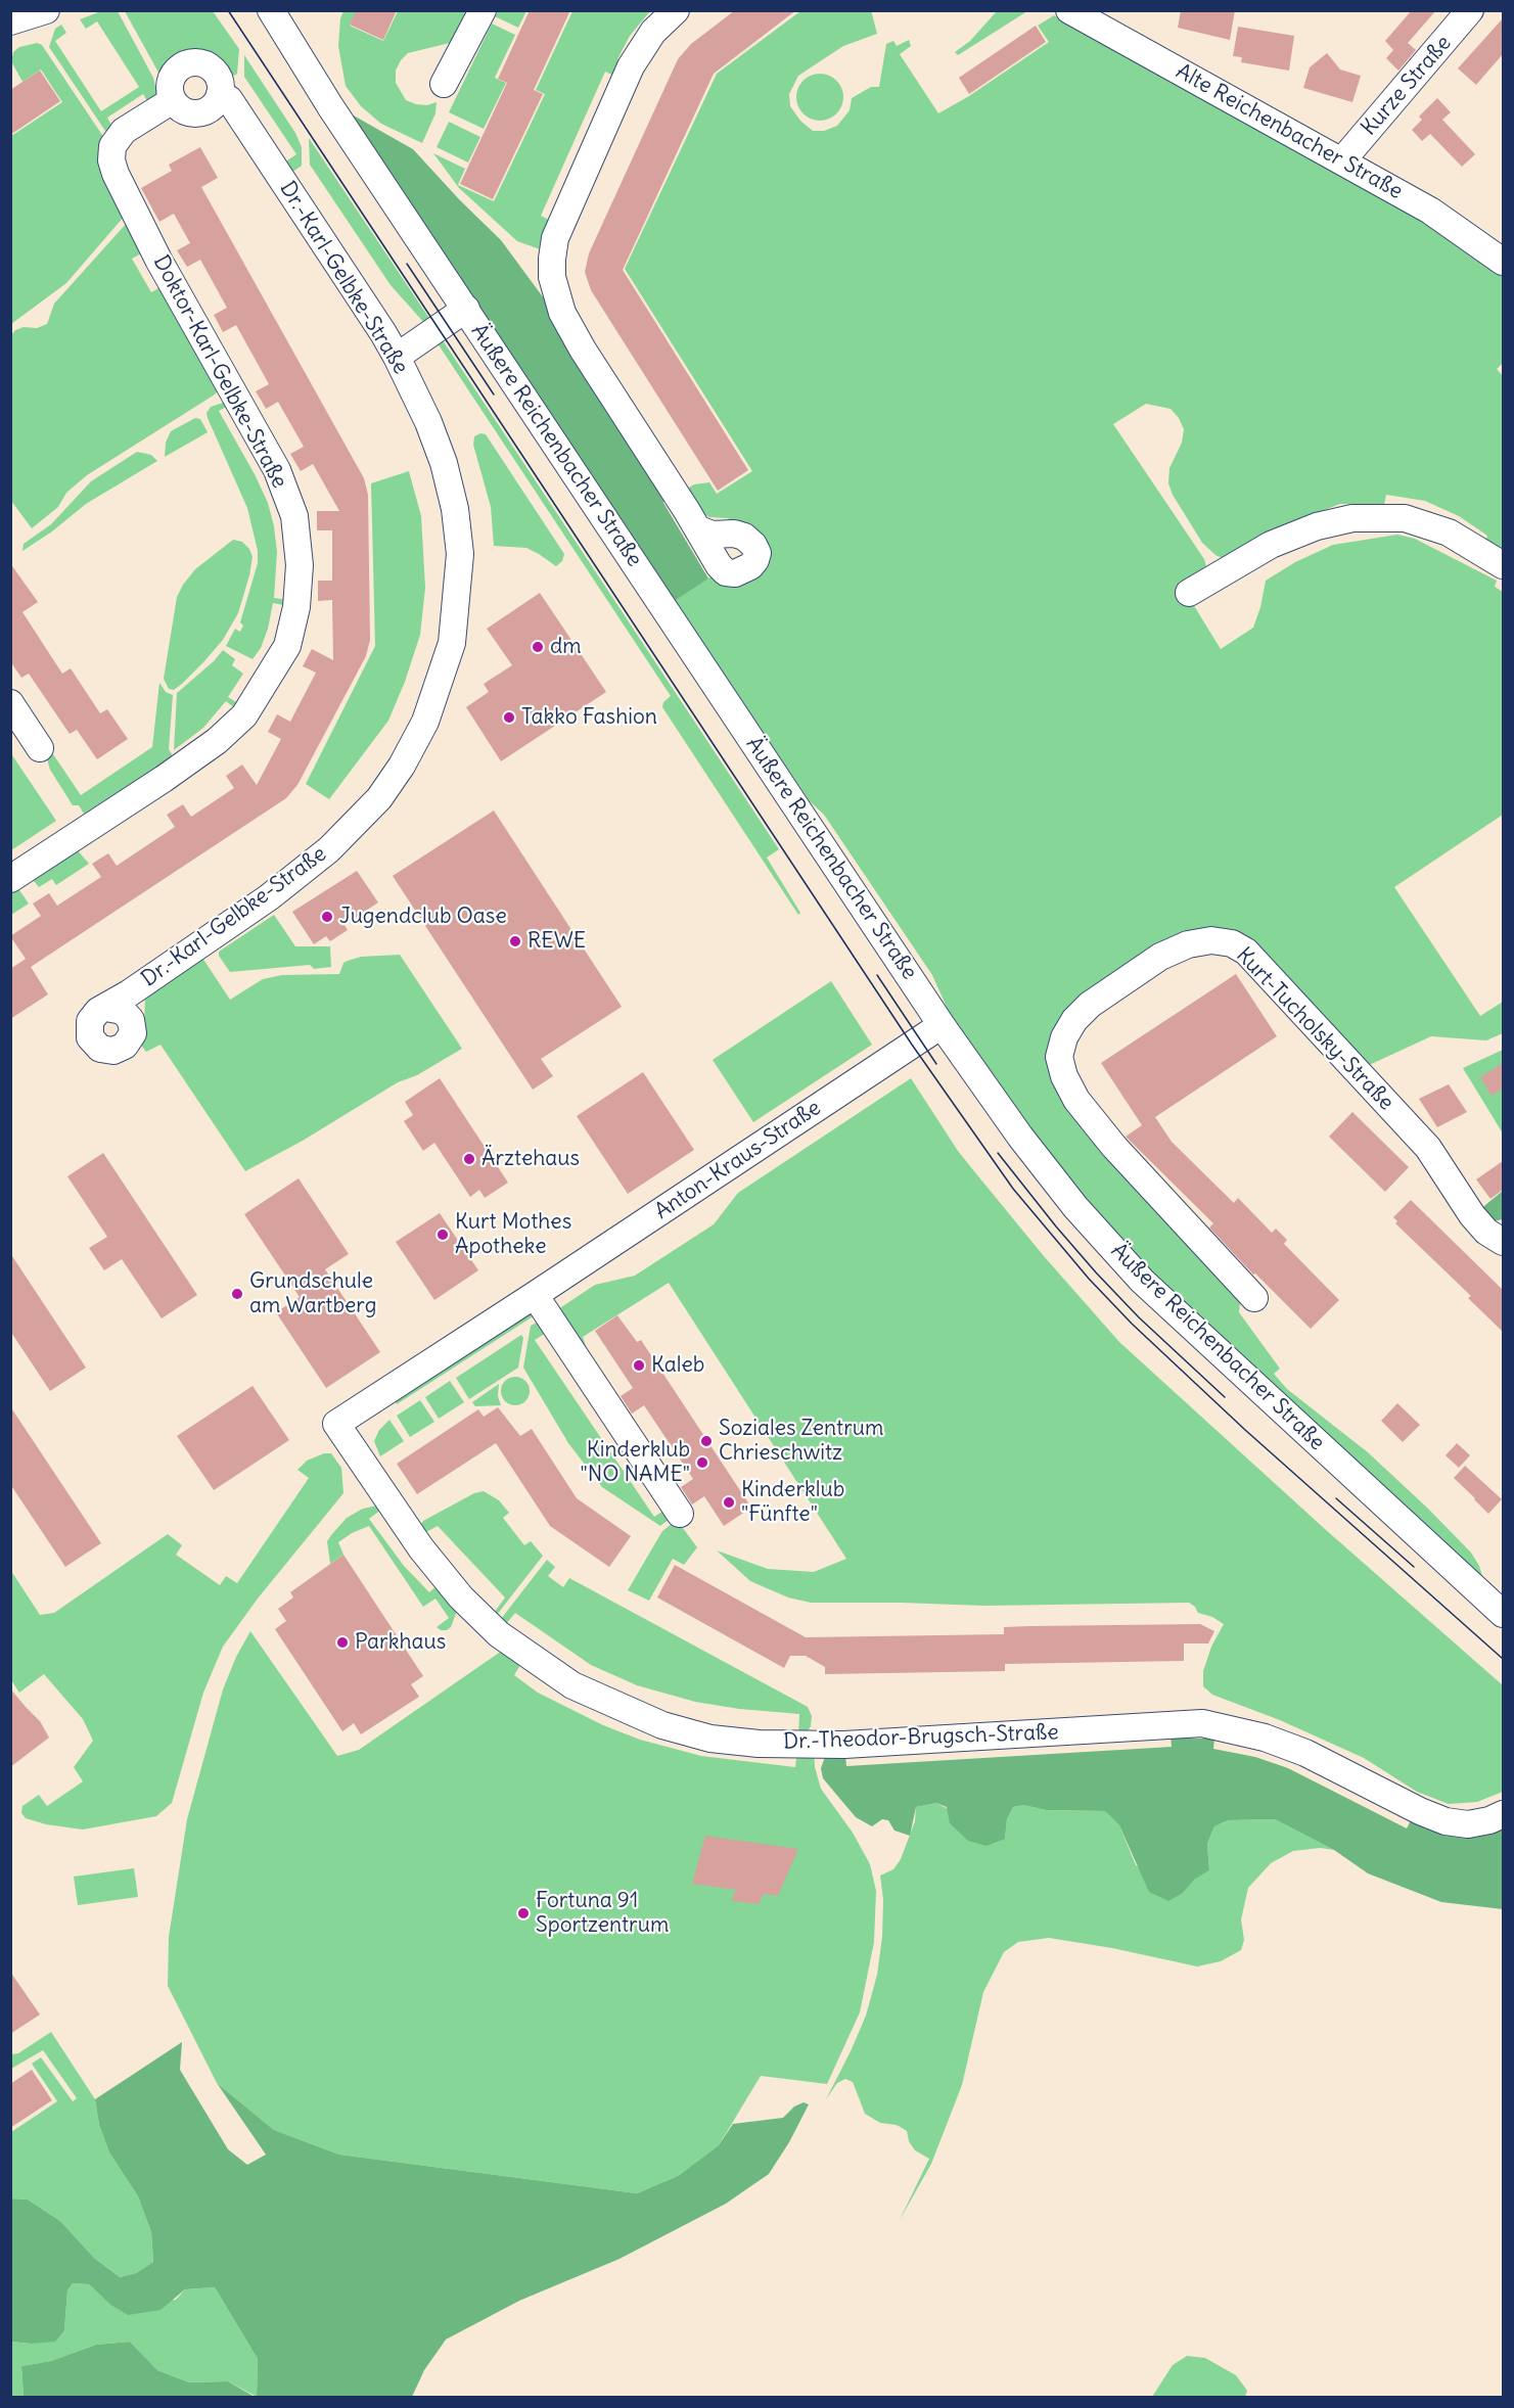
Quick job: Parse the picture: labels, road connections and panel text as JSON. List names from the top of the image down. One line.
{"streets":{"street":["Kurze Straße","Alte Reichenbacher Straße","Dr.-Karl-Gelbke-Straße","Doktor-Karl-Gelbke-Straße","Äußere Reichenbacher Straße","Kurt-Tucholsky-Straße","Anton-Kraus-Straße","Dr.-Theodor-Brugsch-Straße"]},"crossings":[["Kurze Straße","Alte Reichenbacher Straße"],["Dr.-Karl-Gelbke-Straße","Doktor-Karl-Gelbke-Straße"],["Äußere Reichenbacher Straße","Anton-Kraus-Straße"],["Anton-Kraus-Straße","Dr.-Theodor-Brugsch-Straße"]],"places":["dm","Takko Fashion","Jugendclub Oase","REWE","Ärztehaus","Kurt Mothes Apotheke","Grundschule am Wartberg","Kaleb","Soziales Zentrum Chrieschwitz","Kinderklub \"NO NAME\"","Kinderklub \"Fünfte\"","Parkhaus","Fortuna 91 Sportzentrum"]}
